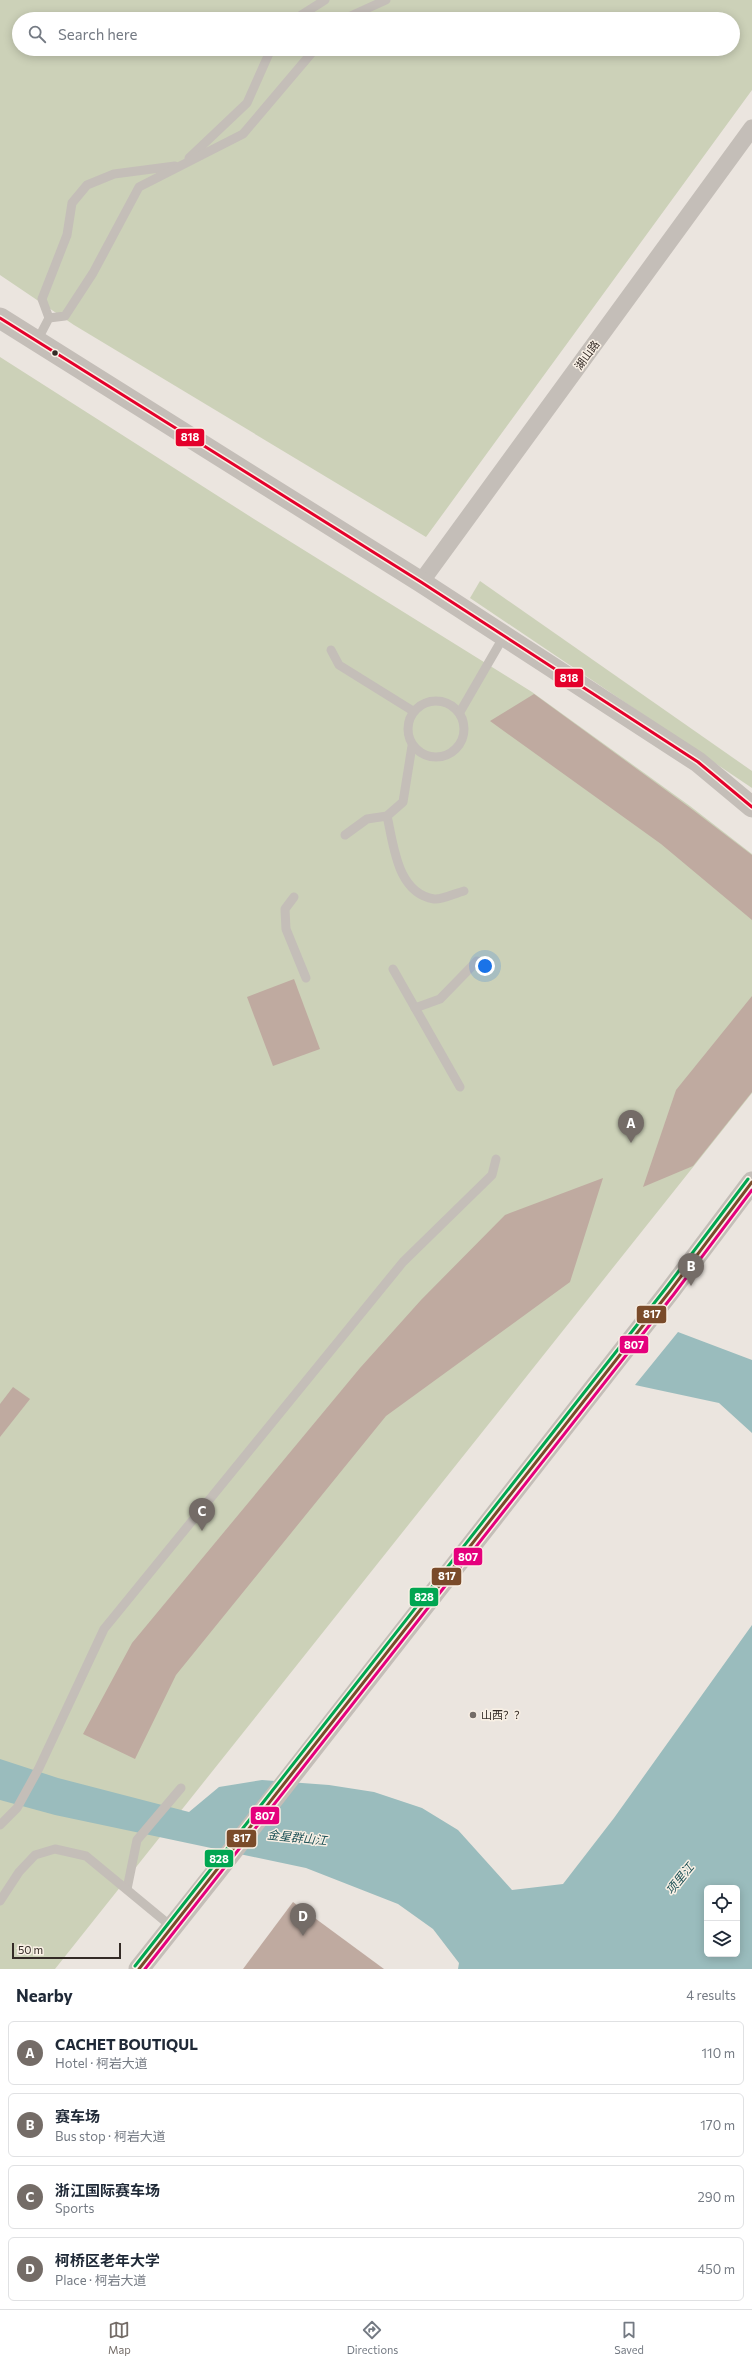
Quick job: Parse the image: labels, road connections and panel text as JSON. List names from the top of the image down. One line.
{"streets":{"street":["湖山路"]},"water":["金星群山江","项里江"],"places":["山西？？"],"lines":["transit line 818","transit line 828","transit line 817","transit line 807"],"scale_bar":"50 m","page":{"search":"Search here","pins":["A","B","C","D"],"scale":"50 m","heading":["Nearby","4 results"],"list":[{"mark":"A","name":"CACHET BOUTIQUL","note":"Hotel · 柯岩大道","value":"110 m"},{"mark":"B","name":"赛车场","note":"Bus stop · 柯岩大道","value":"170 m"},{"mark":"C","name":"浙江国际赛车场","note":"Sports","value":"290 m"},{"mark":"D","name":"柯桥区老年大学","note":"Place · 柯岩大道","value":"450 m"}],"nav":["Map","Directions","Saved"]}}
